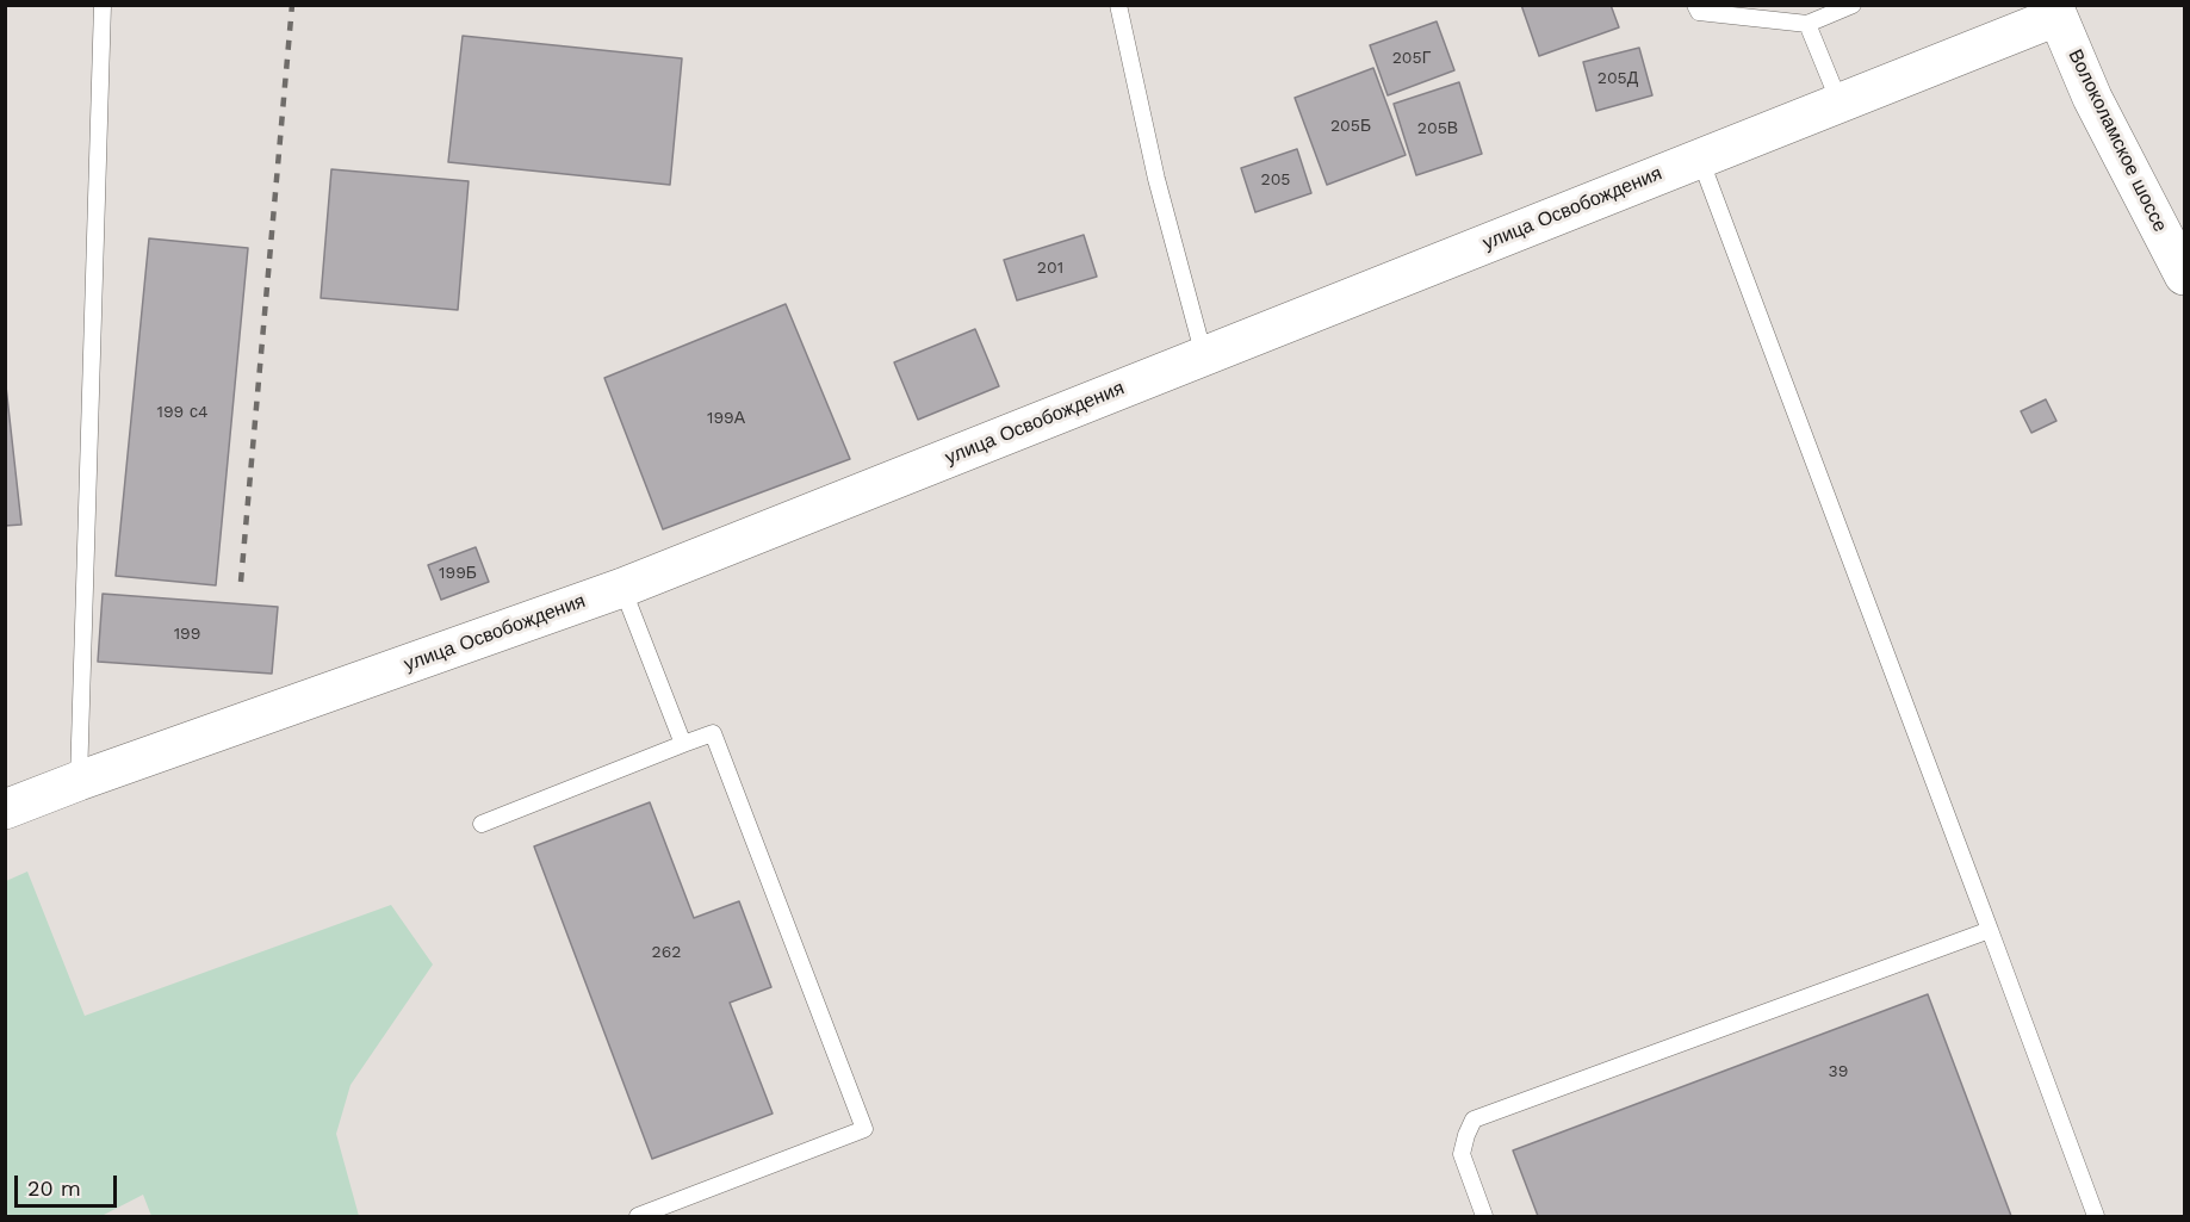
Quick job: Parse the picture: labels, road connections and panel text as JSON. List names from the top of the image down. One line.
{"streets":{"street":["Волоколамское шоссе","улица Освобождения"]},"crossings":[["Волоколамское шоссе","улица Освобождения"]],"house_numbers":["205Г","205Д","205Б","205В","205","201","199 с4","199А","199Б","199","262","39"],"scale_bar":"20 m"}
